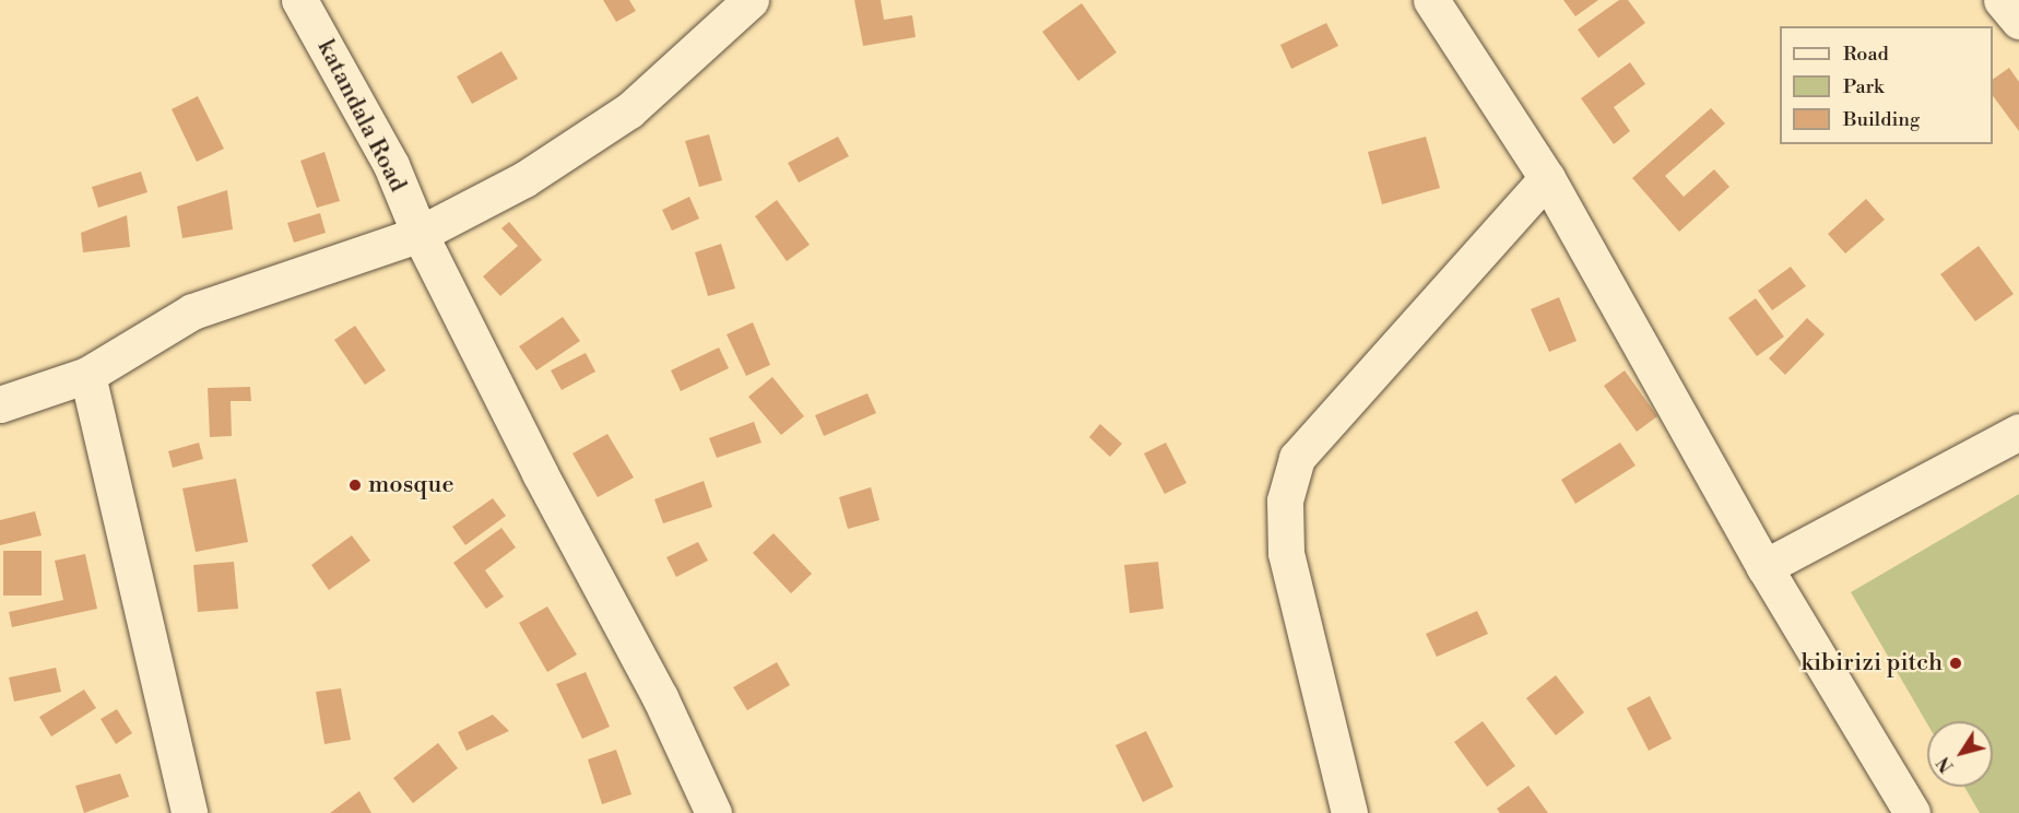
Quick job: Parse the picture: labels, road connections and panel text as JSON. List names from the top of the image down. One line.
{"streets":{"street":["katandala Road"]},"places":["mosque","kibirizi pitch"],"legend":["Road","Park","Building"],"north":"bottom left"}
